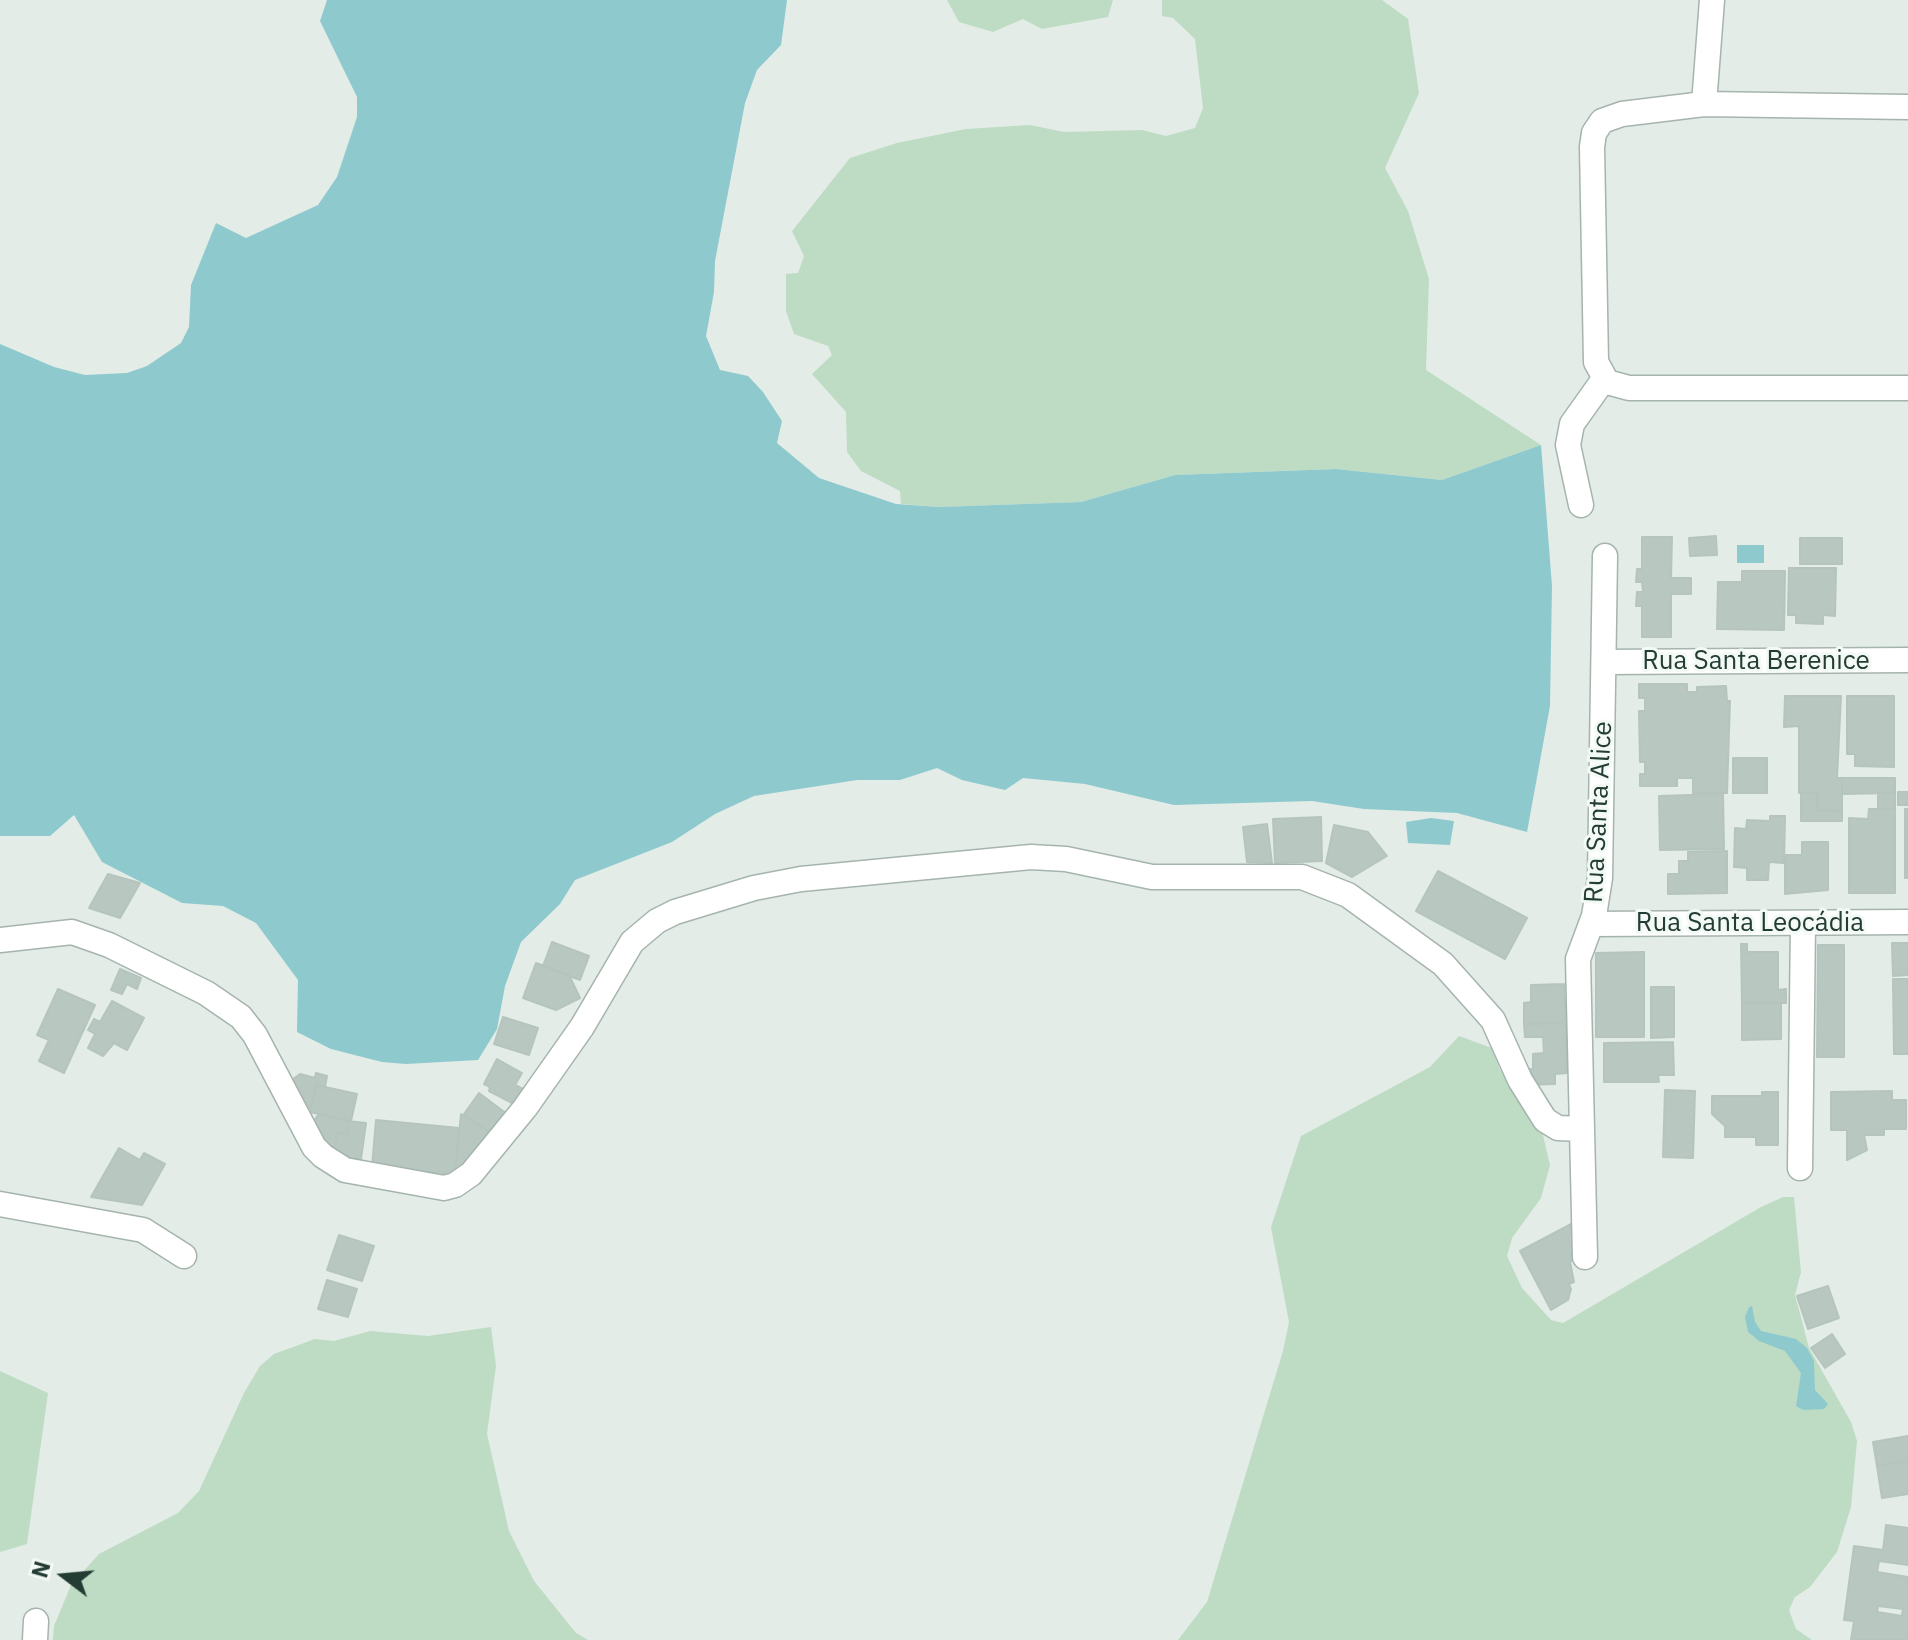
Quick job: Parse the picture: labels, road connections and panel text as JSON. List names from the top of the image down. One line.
{"streets":{"street":["Rua Santa Berenice","Rua Santa Alice","Rua Santa Leocádia"]},"crossings":[["Rua Santa Berenice","Rua Santa Alice"],["Rua Santa Alice","Rua Santa Leocádia"]],"north":"left"}
